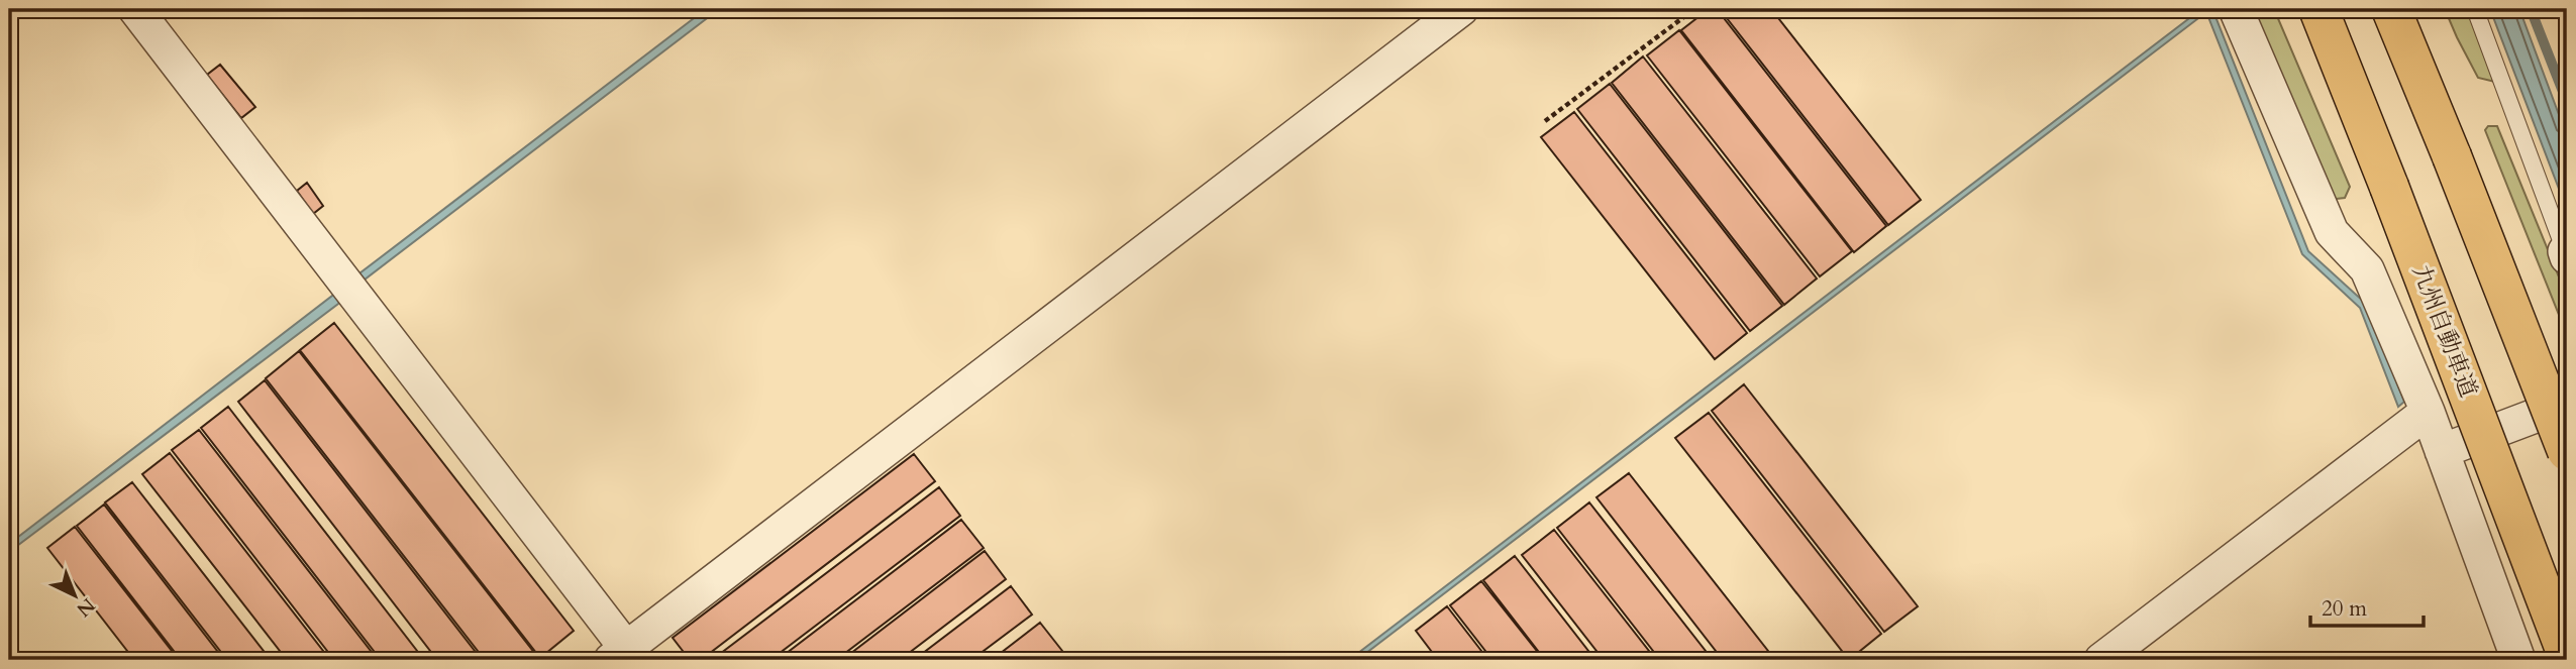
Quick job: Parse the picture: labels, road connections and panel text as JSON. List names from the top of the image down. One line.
{"streets":{"highway":["九州自動車道"]},"scale_bar":"20 m","north":"bottom right"}
